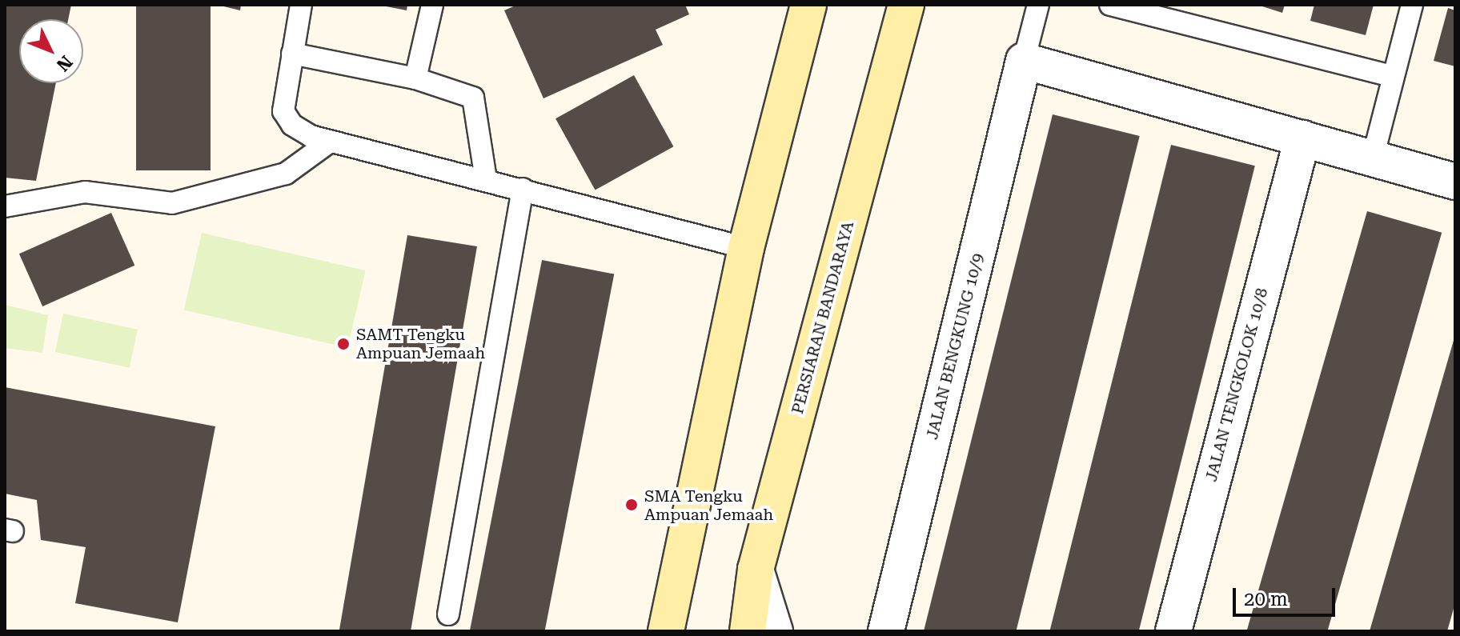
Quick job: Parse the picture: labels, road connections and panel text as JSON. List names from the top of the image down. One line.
{"streets":{"main road":["PERSIARAN BANDARAYA"],"street":["JALAN BENGKUNG 10/9","JALAN TENGKOLOK 10/8"]},"places":["SAMT Tengku Ampuan Jemaah","SMA Tengku Ampuan Jemaah"],"scale_bar":"20 m","north":"bottom right"}
